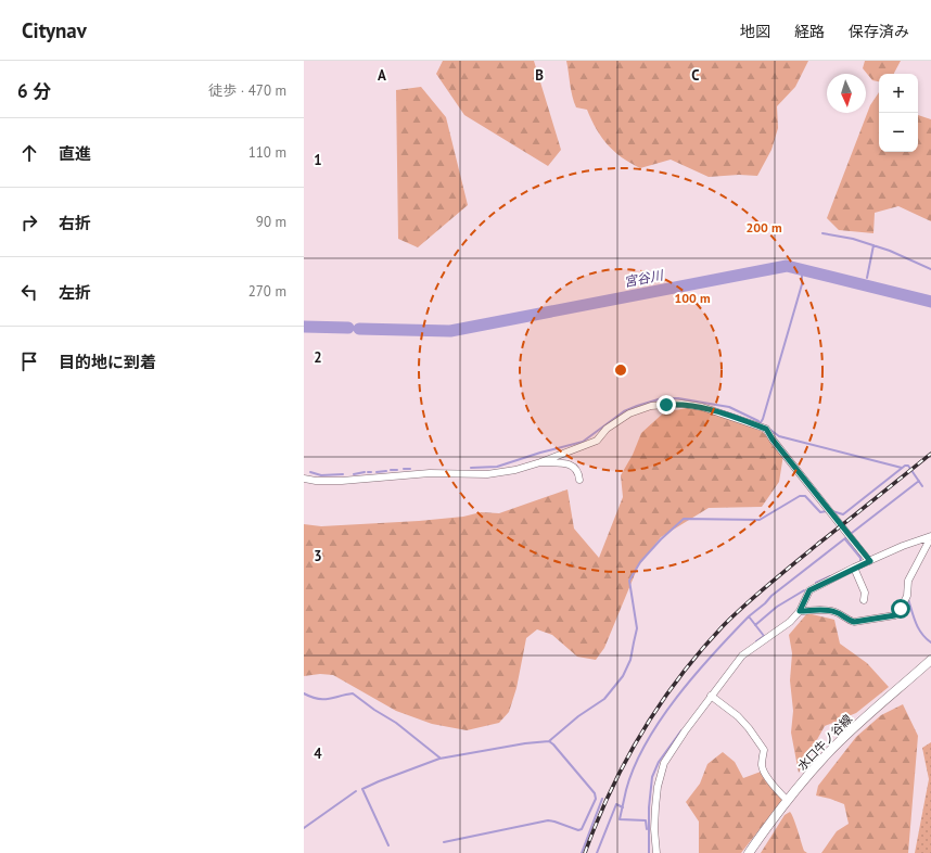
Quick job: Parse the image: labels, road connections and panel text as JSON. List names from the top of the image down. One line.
{"streets":{"main road":["水口牛ノ谷線"]},"water":["宮谷川"],"north":"bottom","page":{"header":"Citynav","nav":["地図","経路","保存済み"],"heading":["6 分","徒歩 · 470 m"],"map_buttons":["+","−"],"list":[["直進","110 m"],["右折","90 m"],["左折","270 m"],"目的地に到着"]},"grid":{"columns":["A","B","C"],"rows":["1","2","3","4"]},"rings":["200 m","100 m"]}
